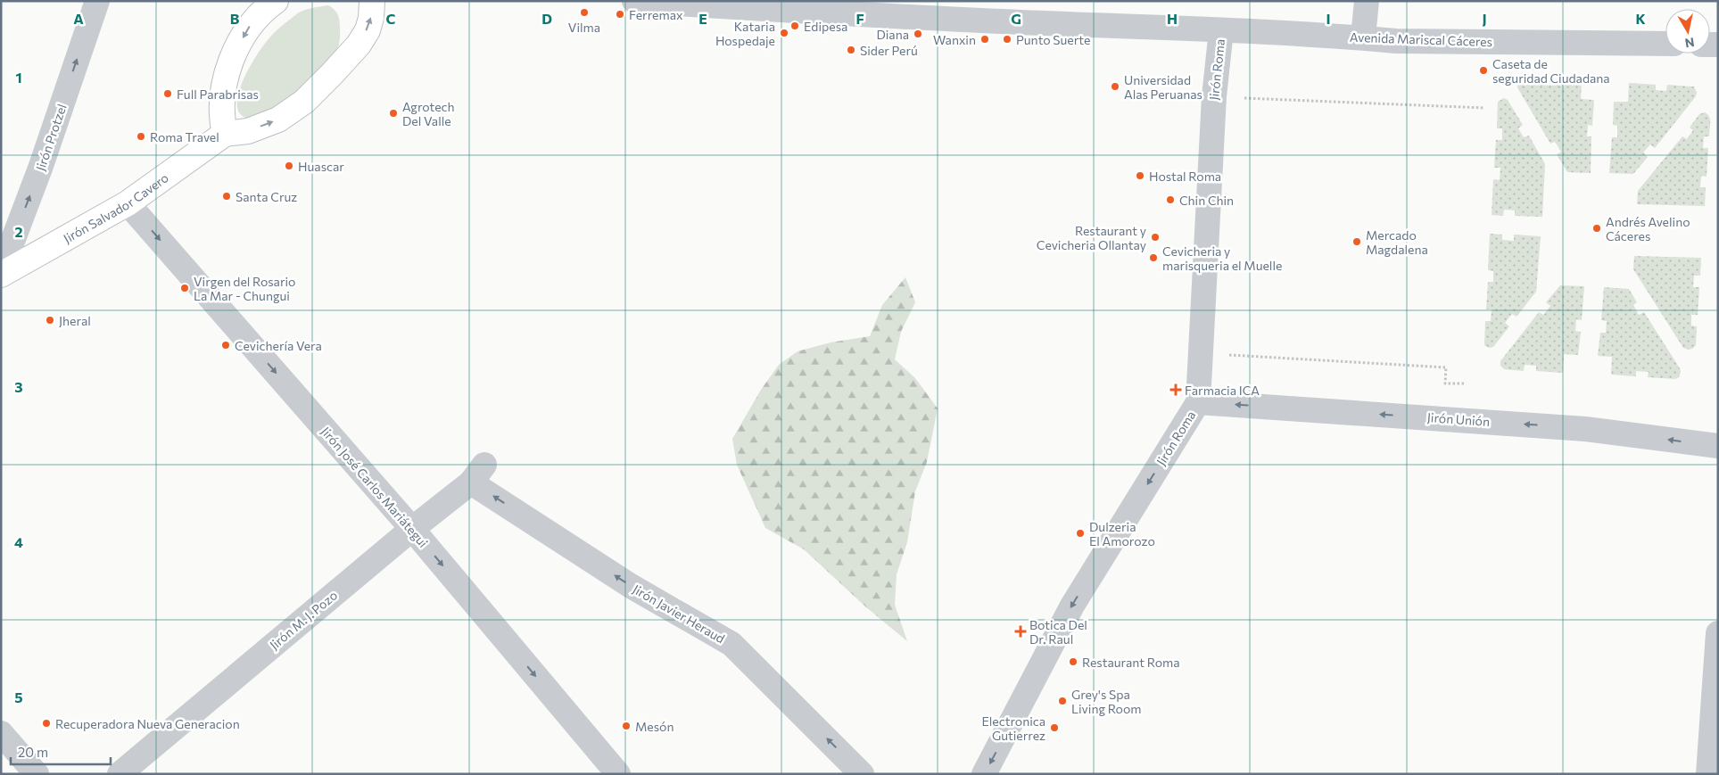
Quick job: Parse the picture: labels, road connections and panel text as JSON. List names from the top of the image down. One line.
{"streets":{"highway":["Jirón Salvador Cavero"],"street":["Avenida Mariscal Cáceres","Jirón Roma","Jirón Protzel","Jirón Unión","Jirón José Carlos Mariátegui","Jirón Javier Heraud","Jirón M. J. Pozo"]},"crossings":[["Avenida Mariscal Cáceres","Jirón Roma"],["Jirón Roma","Jirón Unión"],["Jirón Protzel","Jirón Salvador Cavero"],["Jirón Salvador Cavero","Jirón José Carlos Mariátegui"],["Jirón José Carlos Mariátegui","Jirón M. J. Pozo"],["Jirón Javier Heraud","Jirón M. J. Pozo"]],"one_way":["Jirón Roma","Jirón Protzel","Jirón Salvador Cavero","Jirón Unión","Jirón José Carlos Mariátegui","Jirón Javier Heraud"],"places":{"other":["Vilma","Ferremax","Edipesa","Kataria Hospedaje","Diana","Wanxin","Punto Suerte","Sider Perú","Caseta de seguridad Ciudadana","Universidad Alas Peruanas","Full Parabrisas","Agrotech Del Valle","Roma Travel","Huascar","Hostal Roma","Santa Cruz","Chin Chin","Andrés Avelino Cáceres","Restaurant y Cevicheria Ollantay","Mercado Magdalena","Cevicheria y marisqueria el Muelle","Virgen del Rosario La Mar - Chungui","Jheral","Cevichería Vera","Dulzeria El Amorozo","Restaurant Roma","Grey's Spa Living Room","Recuperadora Nueva Generacion","Mesón","Electronica Gutierrez"],"health":["Farmacia ICA","Botica Del Dr. Raul"]},"scale_bar":"20 m","north":"bottom","grid":{"columns":["A","B","C","D","E","F","G","H","I","J","K"],"rows":["1","2","3","4","5"]}}
